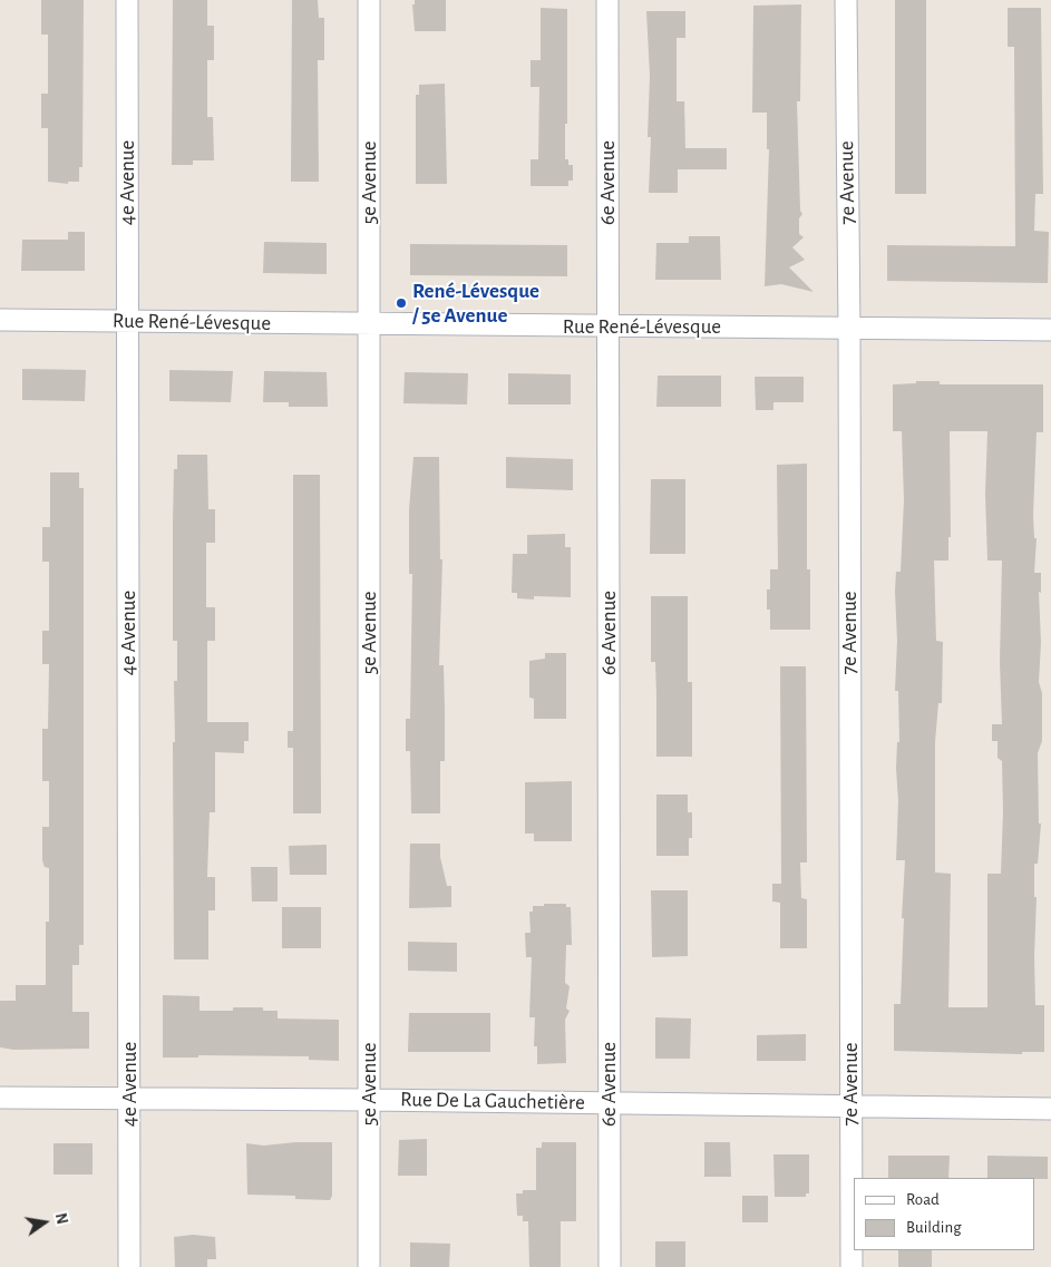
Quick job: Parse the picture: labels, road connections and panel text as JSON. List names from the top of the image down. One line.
{"streets":{"street":["4e Avenue","5e Avenue","6e Avenue","7e Avenue","Rue René-Lévesque","Rue De La Gauchetière"]},"crossings":[["4e Avenue","Rue René-Lévesque"],["4e Avenue","Rue De La Gauchetière"],["5e Avenue","Rue René-Lévesque"],["5e Avenue","Rue De La Gauchetière"],["6e Avenue","Rue René-Lévesque"],["6e Avenue","Rue De La Gauchetière"],["7e Avenue","Rue René-Lévesque"],["7e Avenue","Rue De La Gauchetière"]],"places":["René-Lévesque / 5e Avenue"],"legend":["Road","Building"],"north":"right"}
